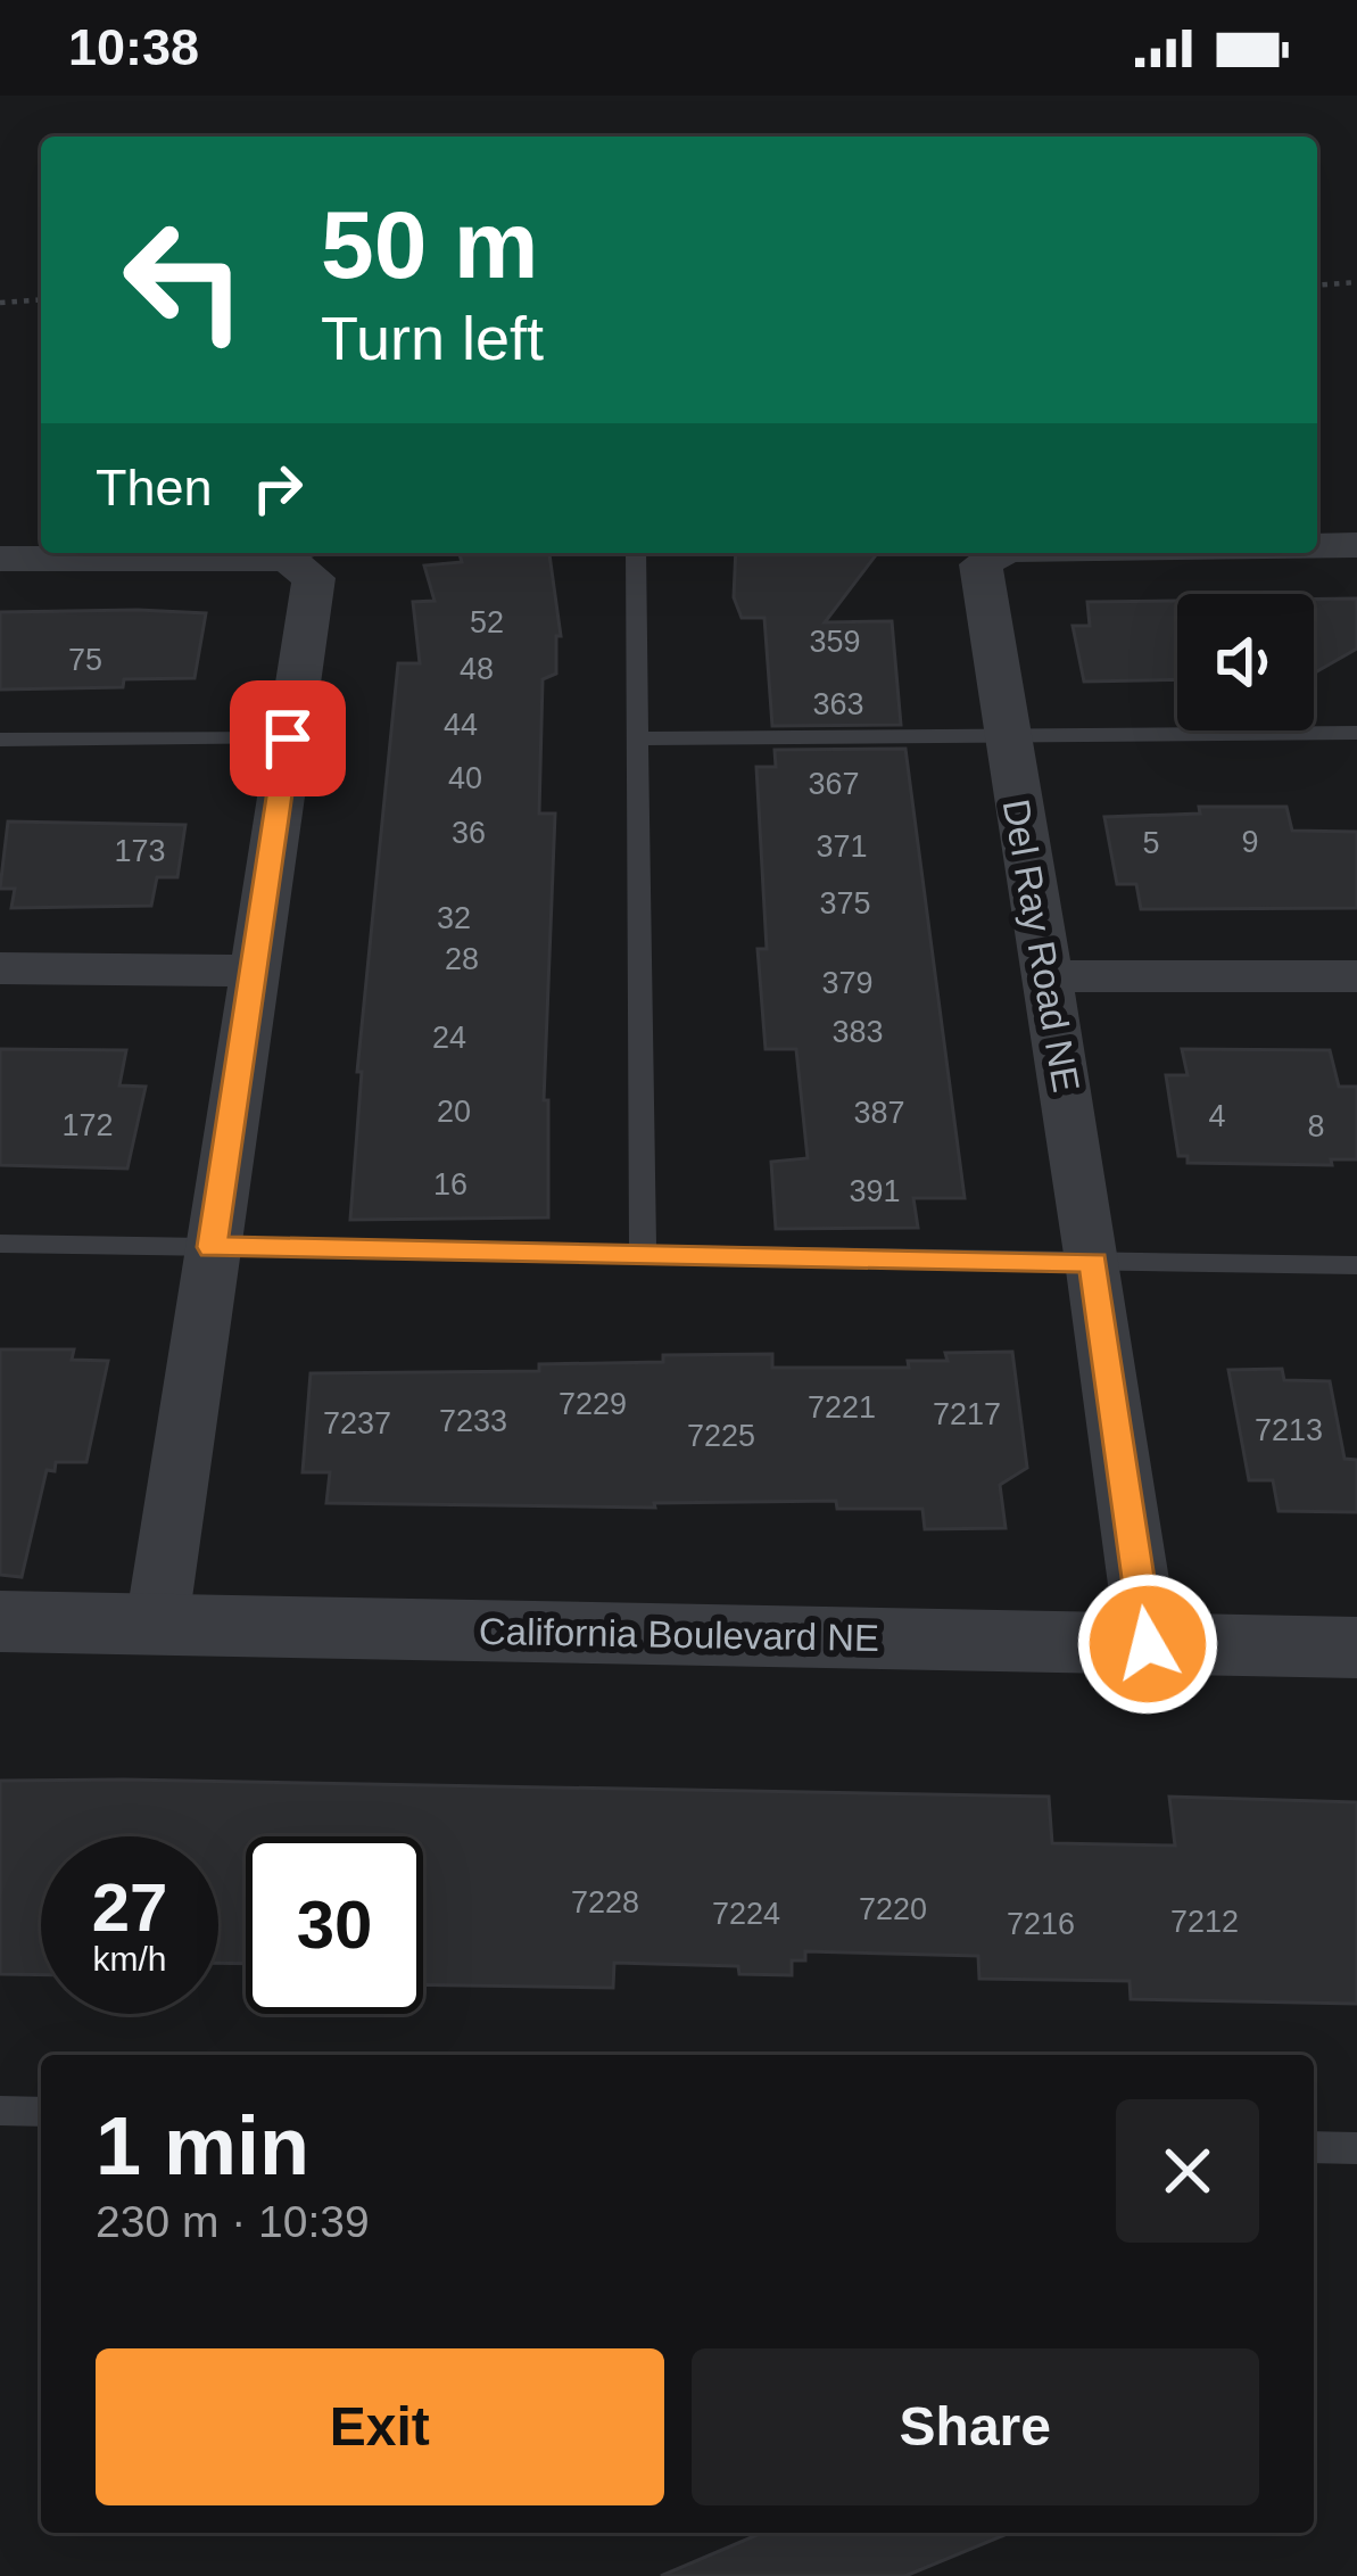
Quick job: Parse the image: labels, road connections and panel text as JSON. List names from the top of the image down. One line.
{"streets":{"street":["Del Ray Road NE","California Boulevard NE"]},"crossings":[["Del Ray Road NE","California Boulevard NE"]],"house_numbers":["52","359","75","48","363","44","40","367","36","9","5","371","173","375","32","28","379","383","24","20","387","4","172","8","16","391","7229","7221","7217","7233","7237","7213","7225","7228","7220","7224","7212","7216"],"page":{"status":"10:38","turn":["50 m","Turn left"],"then":"Then","speed":"27 km/h","limit":"30","heading":["1 min","230 m · 10:39"],"buttons":["Exit","Share"]}}
